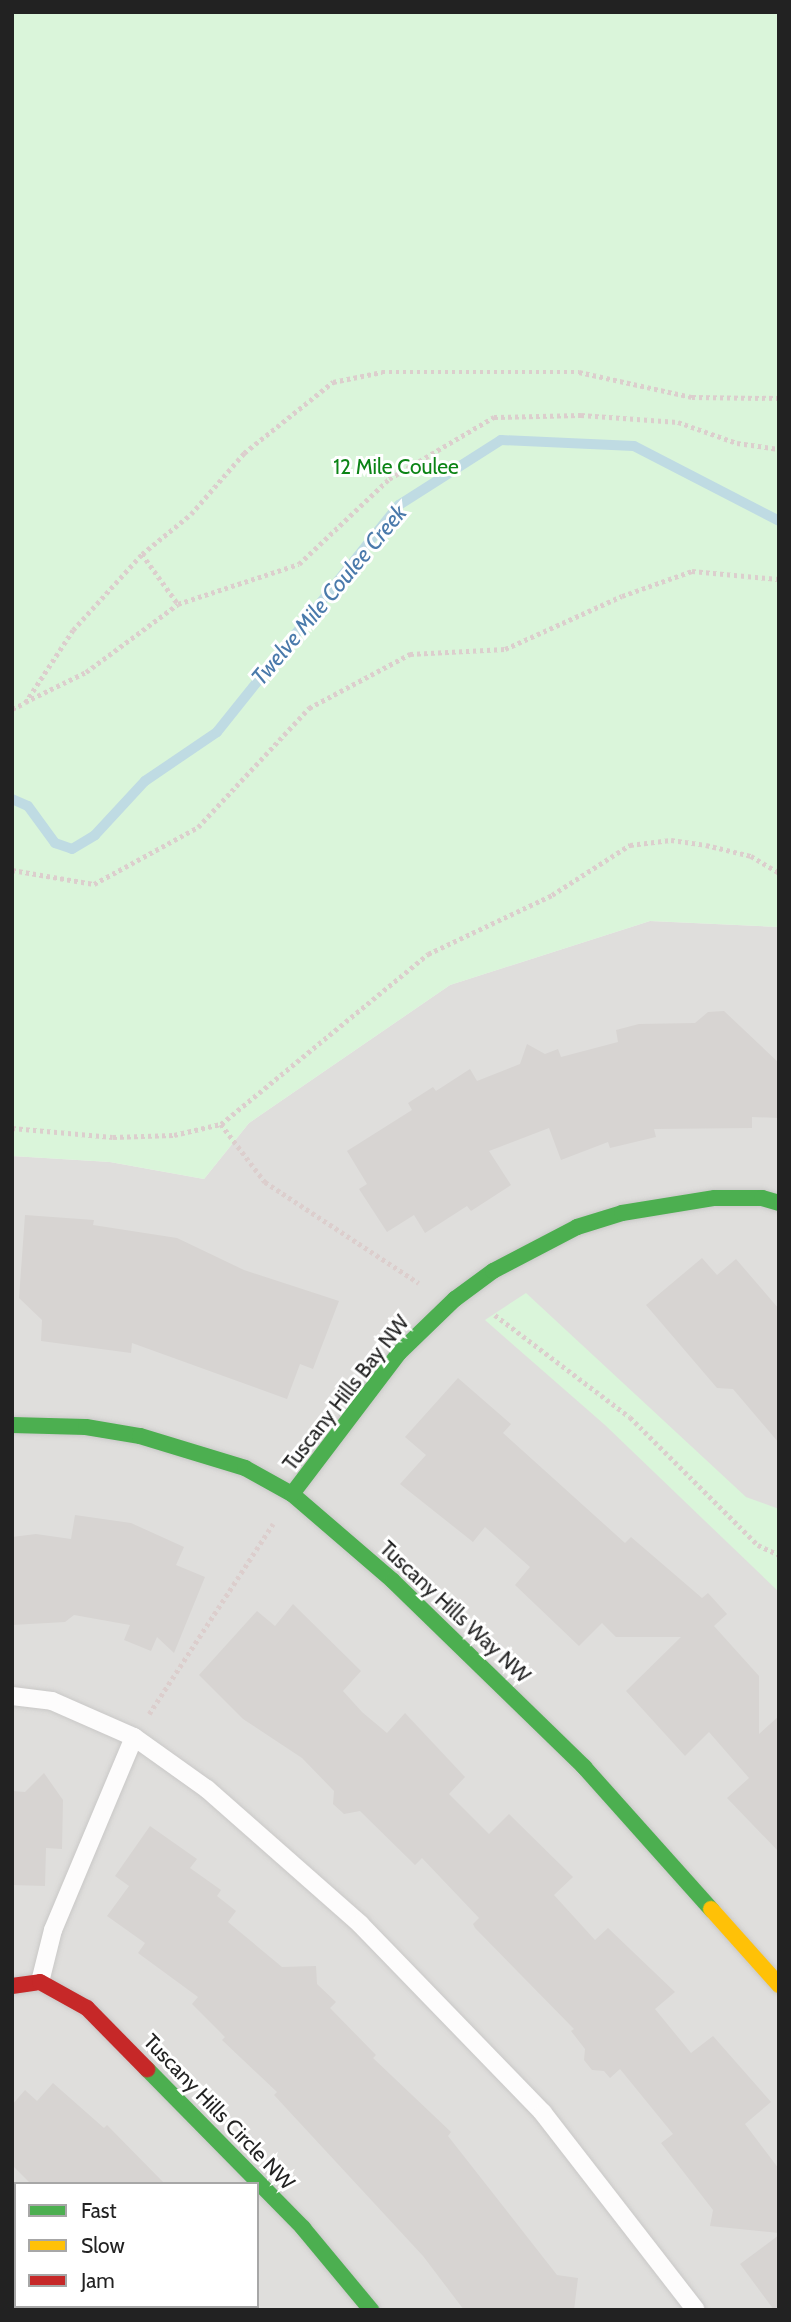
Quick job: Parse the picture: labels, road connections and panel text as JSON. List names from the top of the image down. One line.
{"streets":{"street":["Tuscany Hills Bay NW","Tuscany Hills Way NW","Tuscany Hills Circle NW"]},"crossings":[["Tuscany Hills Bay NW","Tuscany Hills Way NW"]],"water":["Twelve Mile Coulee Creek"],"parks":["12 Mile Coulee"],"legend":["Fast","Slow","Jam"]}
